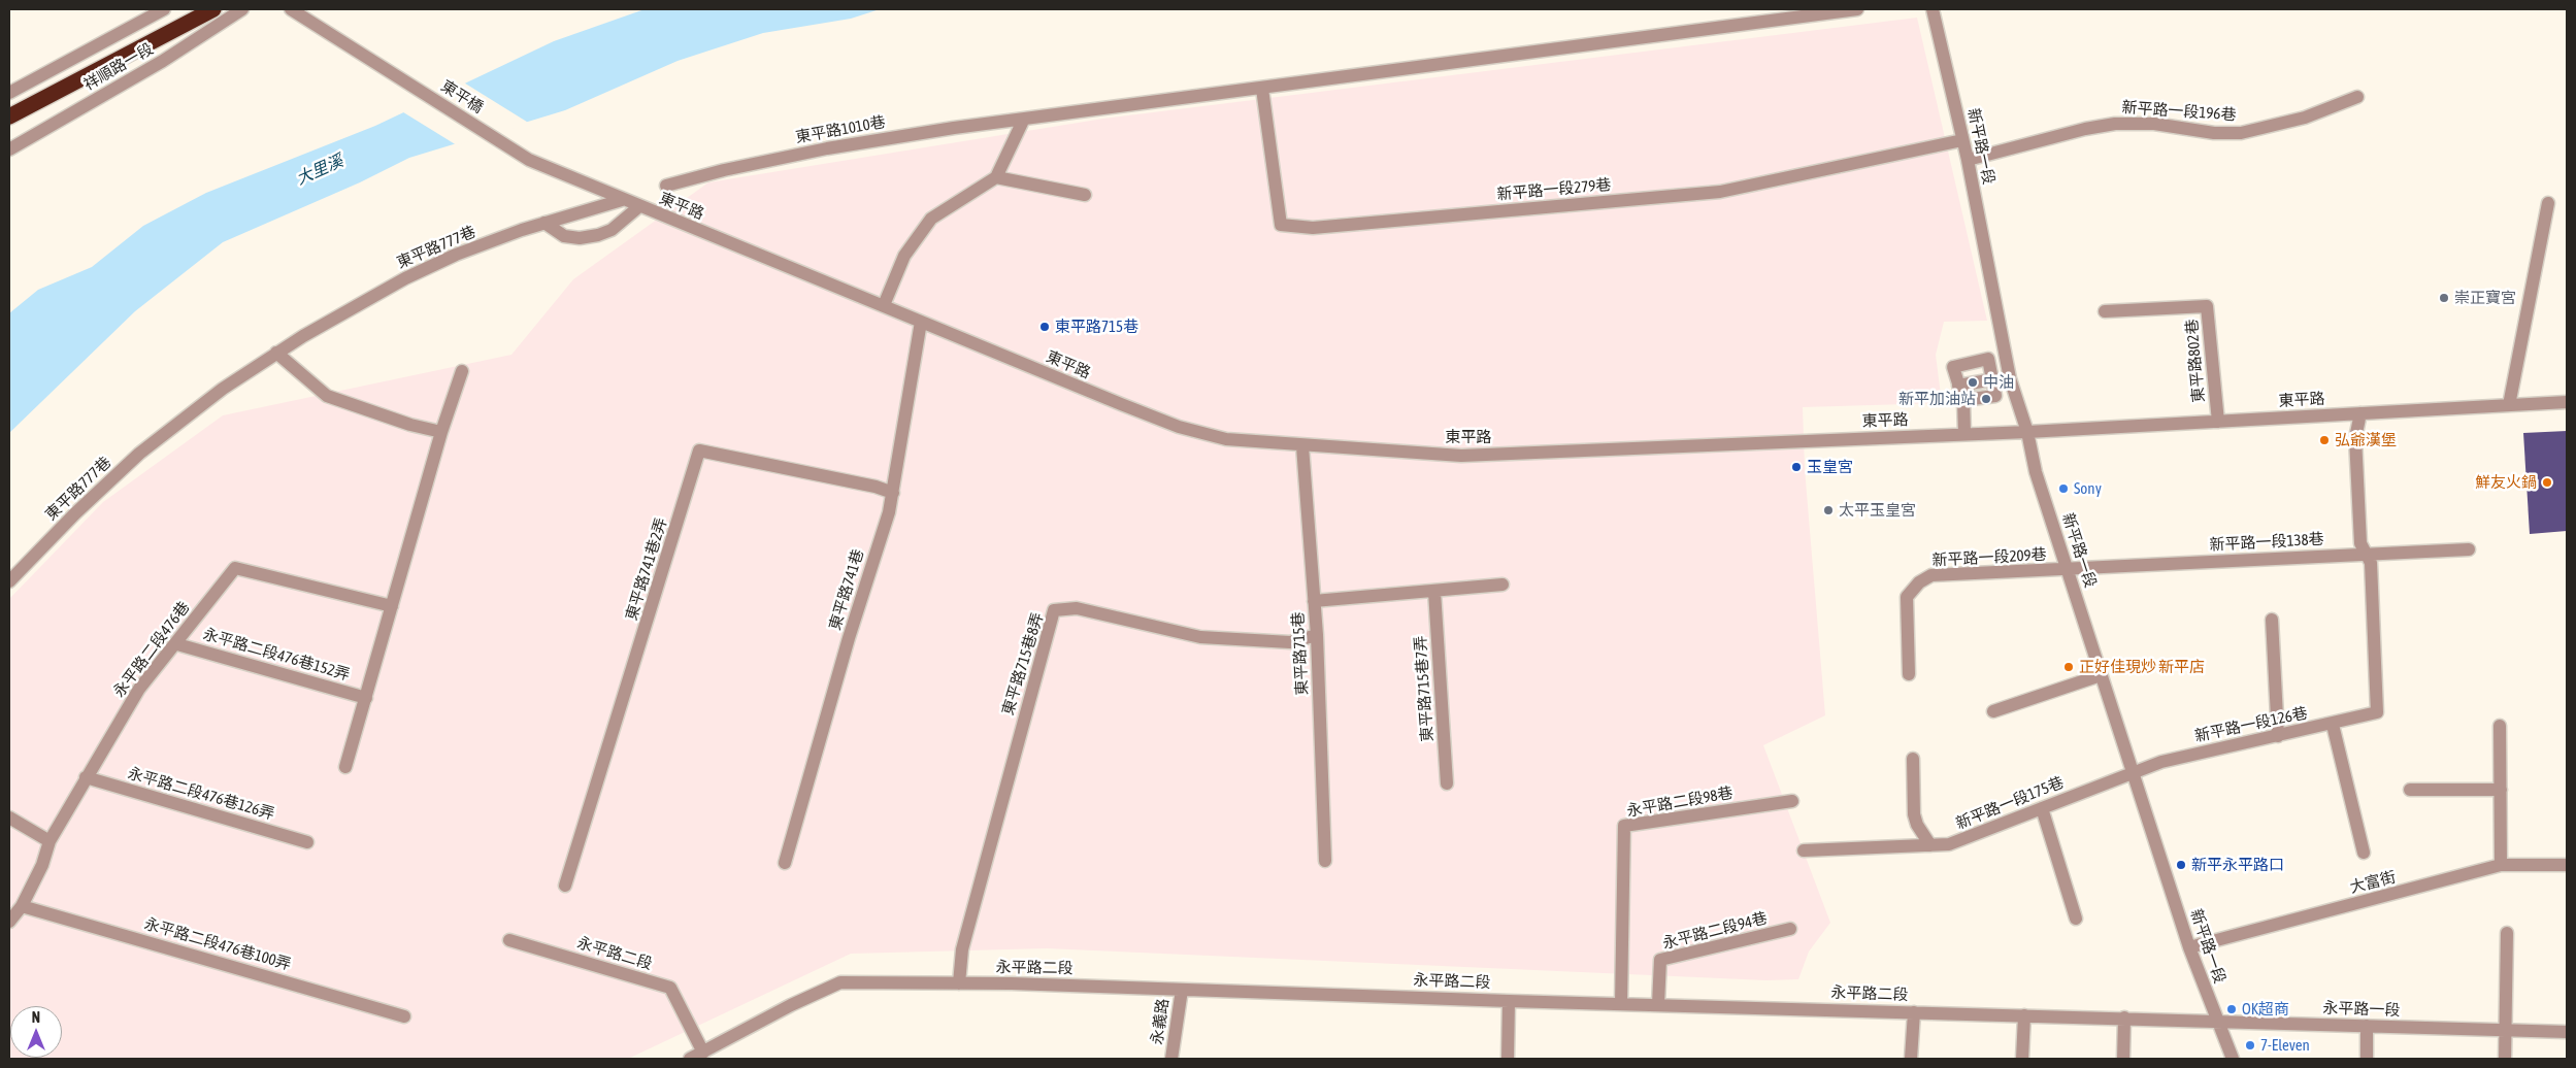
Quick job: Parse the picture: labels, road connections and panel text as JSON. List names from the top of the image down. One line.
{"streets":{"street":["祥順路一段","東平橋","新平路一段196巷","東平路1010巷","新平路一段","新平路一段279巷","東平路","東平路777巷","東平路802巷","新平路一段138巷","新平路一段209巷","東平路741巷2弄","東平路741巷","永平路二段476巷","東平路715巷","永平路二段476巷152弄","東平路715巷8弄","東平路715巷7弄","新平路一段126巷","永平路二段476巷126弄","永平路二段98巷","新平路一段175巷","大富街","永平路二段94巷","永平路二段476巷100弄","永平路二段","永平路一段","永義路"]},"crossings":[["東平橋","東平路"],["東平橋","東平路777巷"],["新平路一段196巷","新平路一段"],["東平路1010巷","新平路一段279巷"],["新平路一段","新平路一段279巷"],["新平路一段","東平路"],["新平路一段","新平路一段138巷"],["新平路一段","新平路一段209巷"],["新平路一段","新平路一段126巷"],["新平路一段","新平路一段175巷"],["新平路一段","大富街"],["新平路一段","永平路二段"],["新平路一段","永平路一段"],["東平路","東平路777巷"],["東平路","東平路802巷"],["東平路","東平路741巷"],["東平路","東平路715巷"],["新平路一段138巷","新平路一段209巷"],["新平路一段138巷","新平路一段126巷"],["東平路741巷2弄","東平路741巷"],["永平路二段476巷","永平路二段476巷152弄"],["永平路二段476巷","永平路二段476巷126弄"],["永平路二段476巷","永平路二段476巷100弄"],["東平路715巷","東平路715巷8弄"],["東平路715巷8弄","永平路二段"],["新平路一段126巷","新平路一段175巷"],["永平路二段98巷","永平路二段"],["永平路二段94巷","永平路二段"],["永平路二段","永平路一段"],["永平路二段","永義路"]],"water":["大里溪"],"places":["崇正寶宮","東平路715巷","中油","新平加油站","弘爺漢堡","玉皇宮","鮮友火鍋","Sony","太平玉皇宮","正好佳現炒 新平店","新平永平路口","OK超商","7-Eleven"],"north":"top"}
